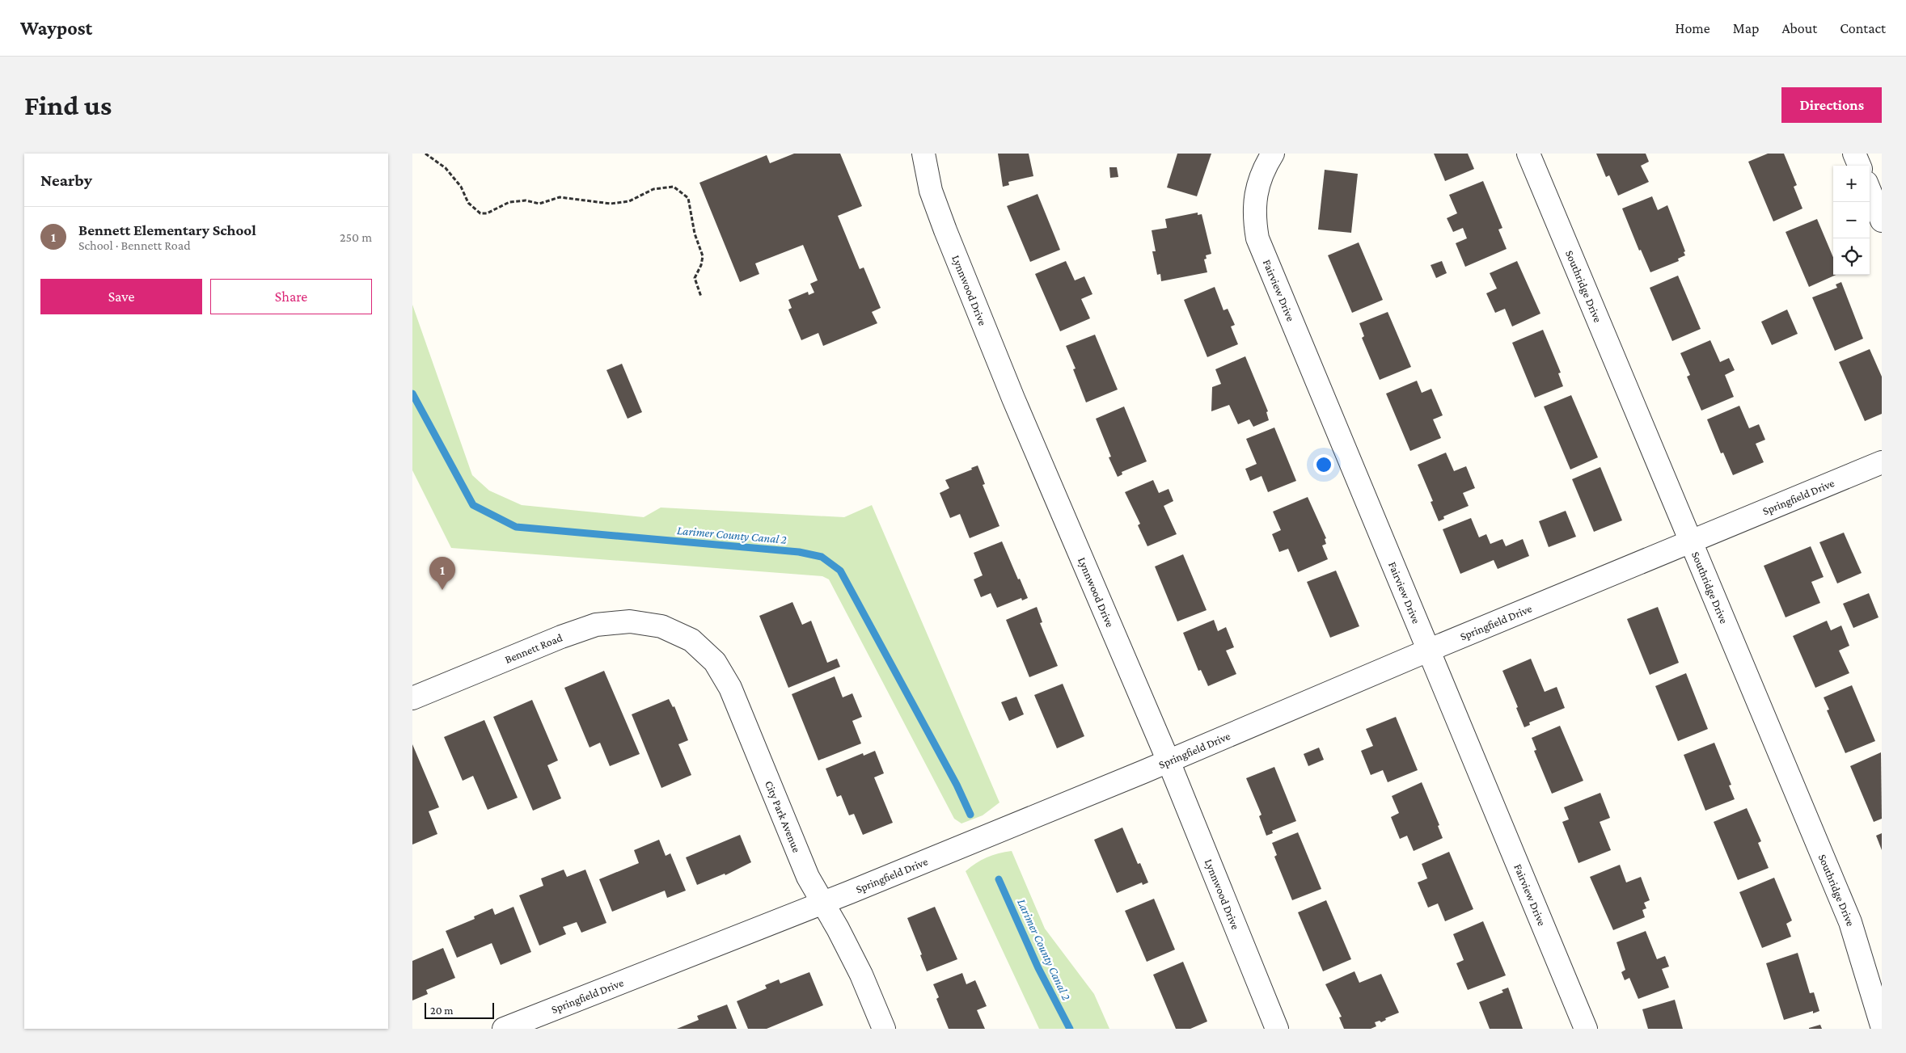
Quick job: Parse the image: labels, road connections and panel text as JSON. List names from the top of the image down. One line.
{"streets":{"street":["Southridge Drive","Lynnwood Drive","Fairview Drive","Springfield Drive","Bennett Road","City Park Avenue"]},"crossings":[["Southridge Drive","Springfield Drive"],["Lynnwood Drive","Springfield Drive"],["Fairview Drive","Springfield Drive"],["Springfield Drive","City Park Avenue"],["Bennett Road","City Park Avenue"]],"water":["Larimer County Canal 2"],"scale_bar":"20 m","page":{"header":"Waypost","nav":["Home","Map","About","Contact"],"buttons":["Directions",["Save","Share"]],"title":"Find us","heading":"Nearby","map_buttons":["+","−"],"list":[{"mark":"1","name":"Bennett Elementary School","note":"School · Bennett Road","value":"250 m"}],"pins":"1","scale":"20 m"}}
